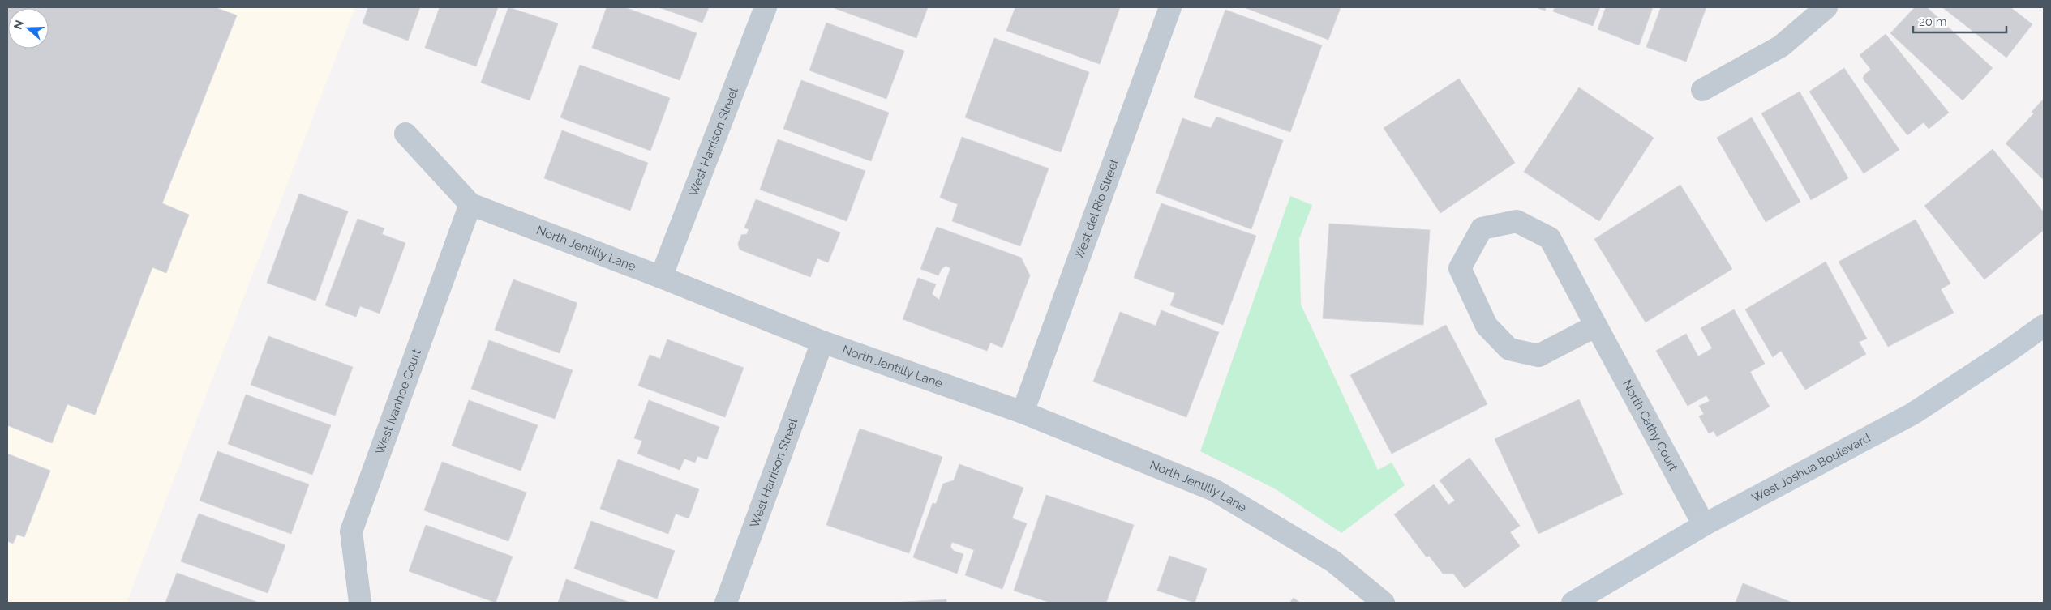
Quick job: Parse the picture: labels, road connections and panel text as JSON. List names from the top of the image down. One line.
{"streets":{"street":["West Harrison Street","West del Rio Street","North Jentilly Lane","West Ivanhoe Court","North Cathy Court","West Joshua Boulevard"]},"crossings":[["West Harrison Street","North Jentilly Lane"],["West del Rio Street","North Jentilly Lane"],["North Jentilly Lane","West Ivanhoe Court"],["North Cathy Court","West Joshua Boulevard"]],"scale_bar":"20 m","north":"left"}
